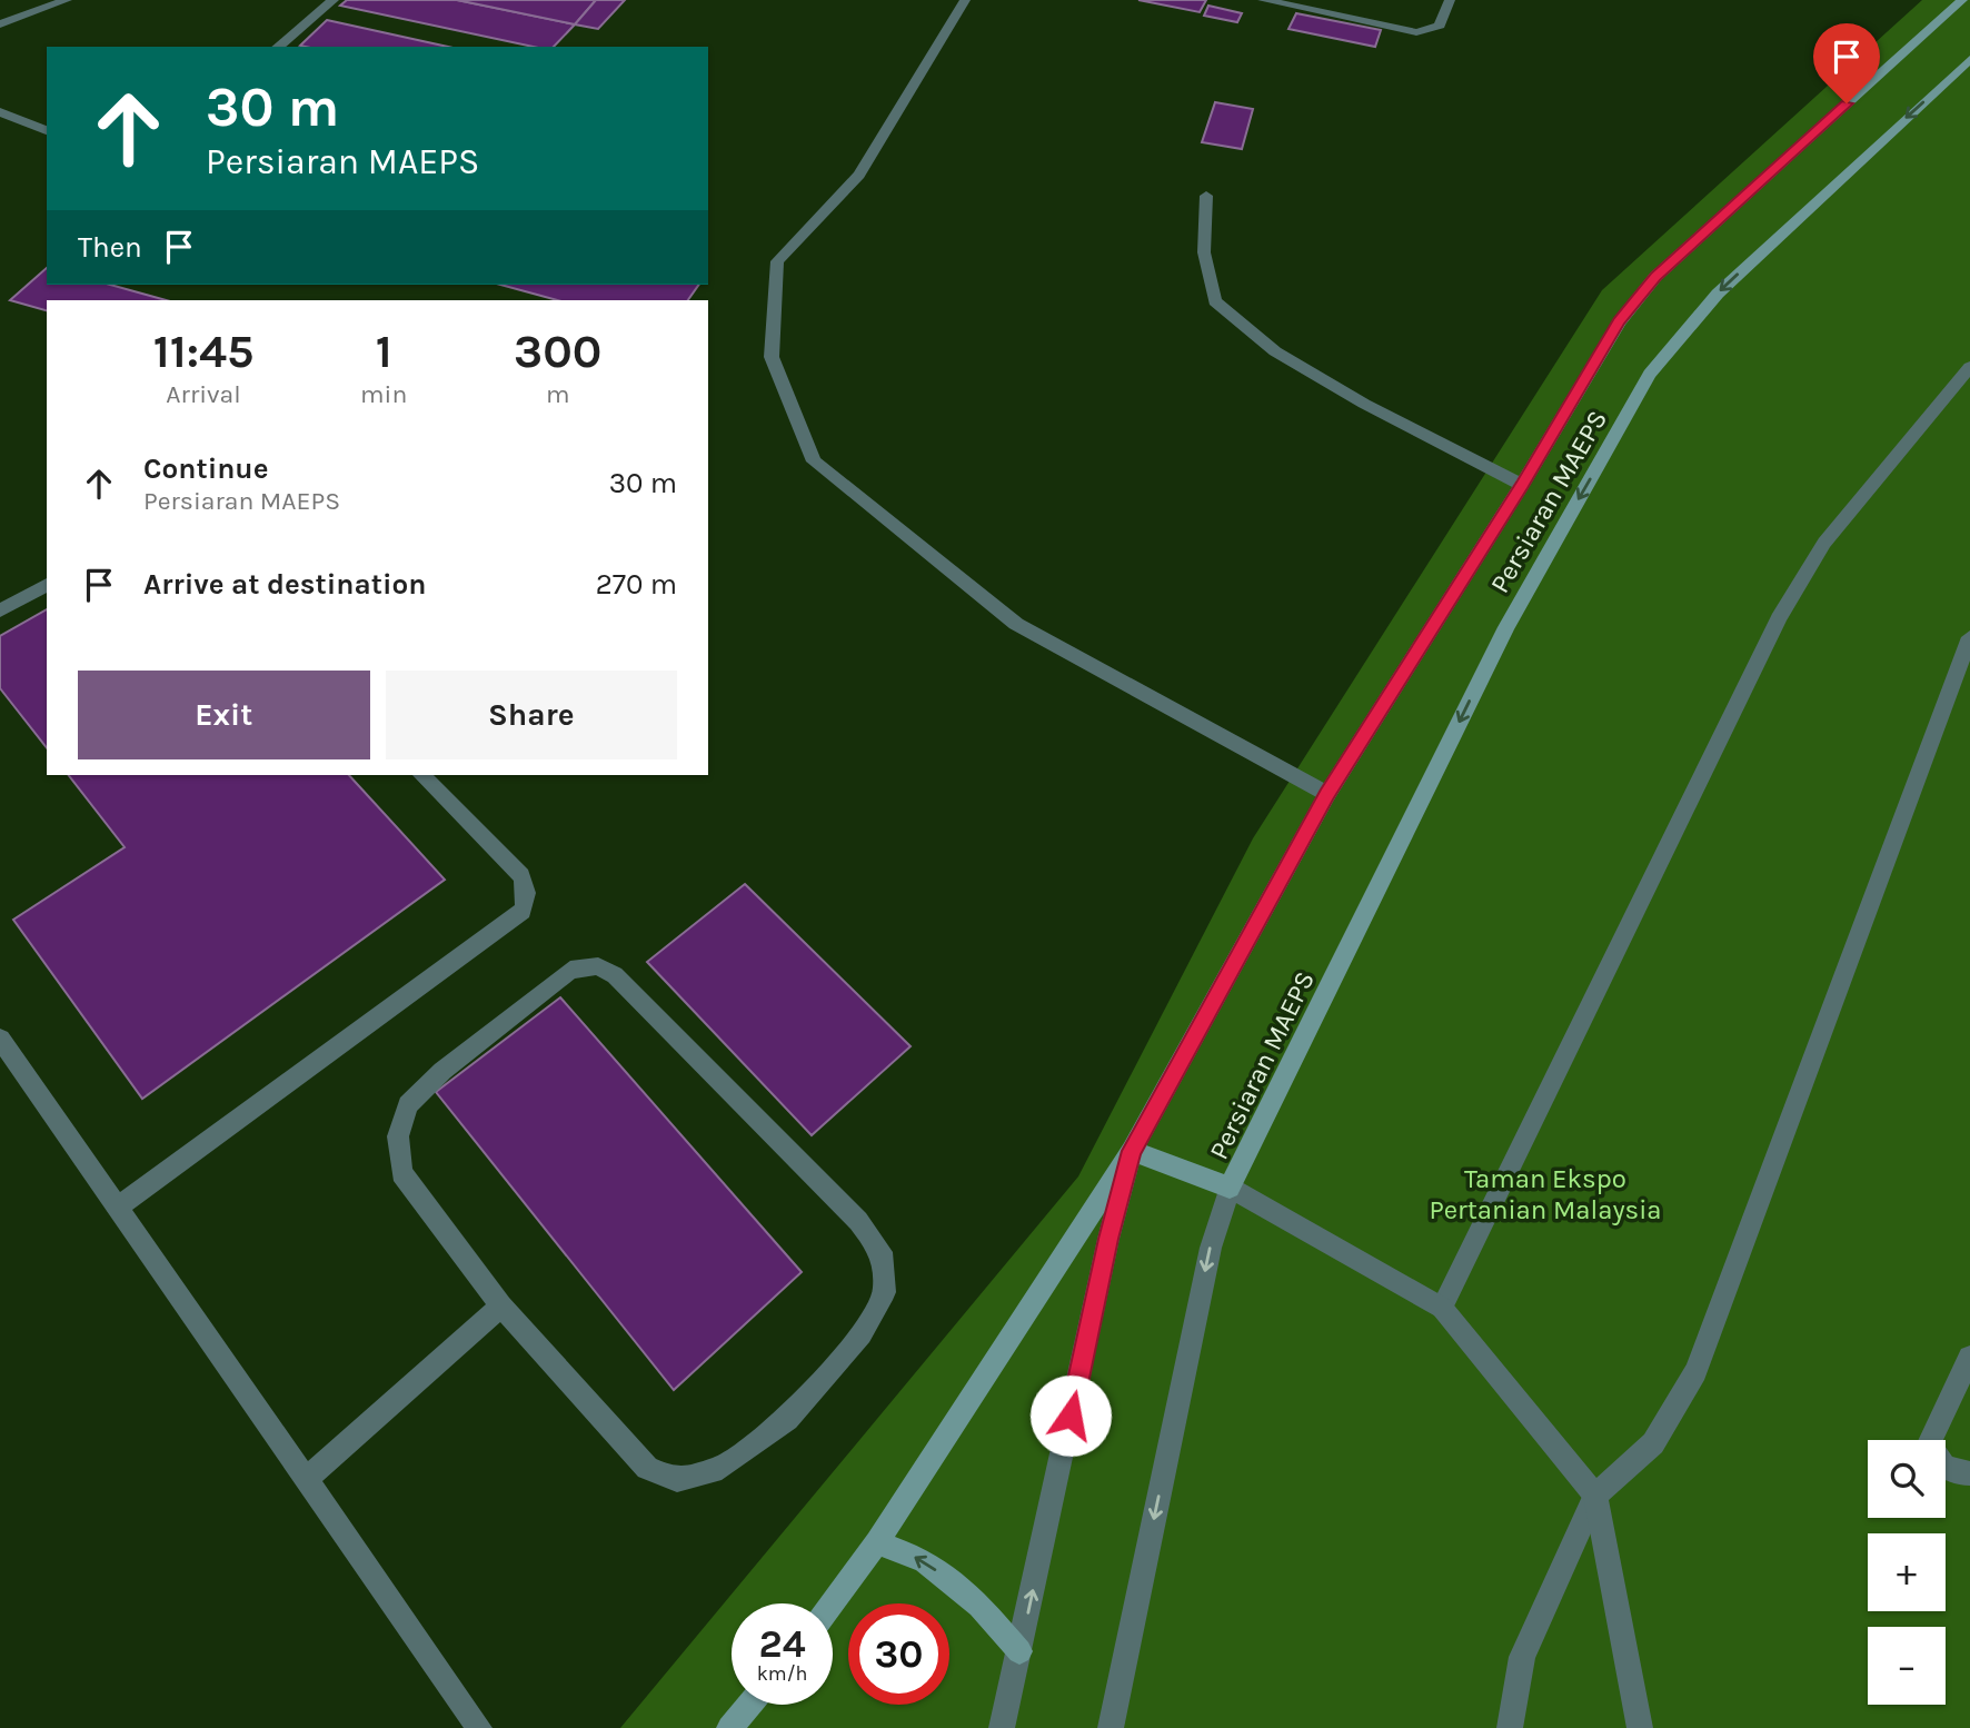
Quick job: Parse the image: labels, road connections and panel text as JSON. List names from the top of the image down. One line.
{"streets":{"street":["Persiaran MAEPS"]},"parks":["Taman Ekspo Pertanian Malaysia"],"page":{"turn":["30 m","Persiaran MAEPS"],"then":"Then","eta":["11:45","Arrival","1","min","300","m"],"list":[{"name":"Continue","note":"Persiaran MAEPS","value":"30 m"},{"name":"Arrive at destination","value":"270 m"}],"buttons":["Exit","Share"],"map_buttons":["+","−"],"speed":"24 km/h","limit":"30"}}
